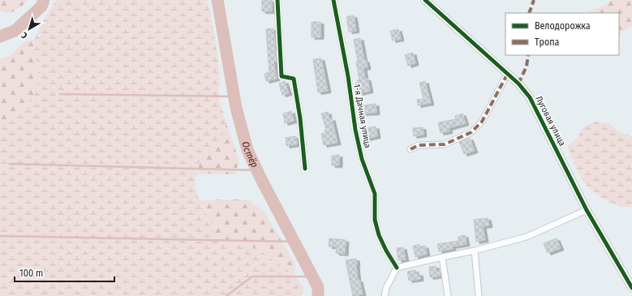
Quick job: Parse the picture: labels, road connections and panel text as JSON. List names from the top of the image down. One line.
{"streets":{"street":["1-я Дачная улица","Луговая улица"]},"water":["Остёр"],"legend":["Велодорожка","Тропа"],"scale_bar":"100 m","north":"bottom left"}
